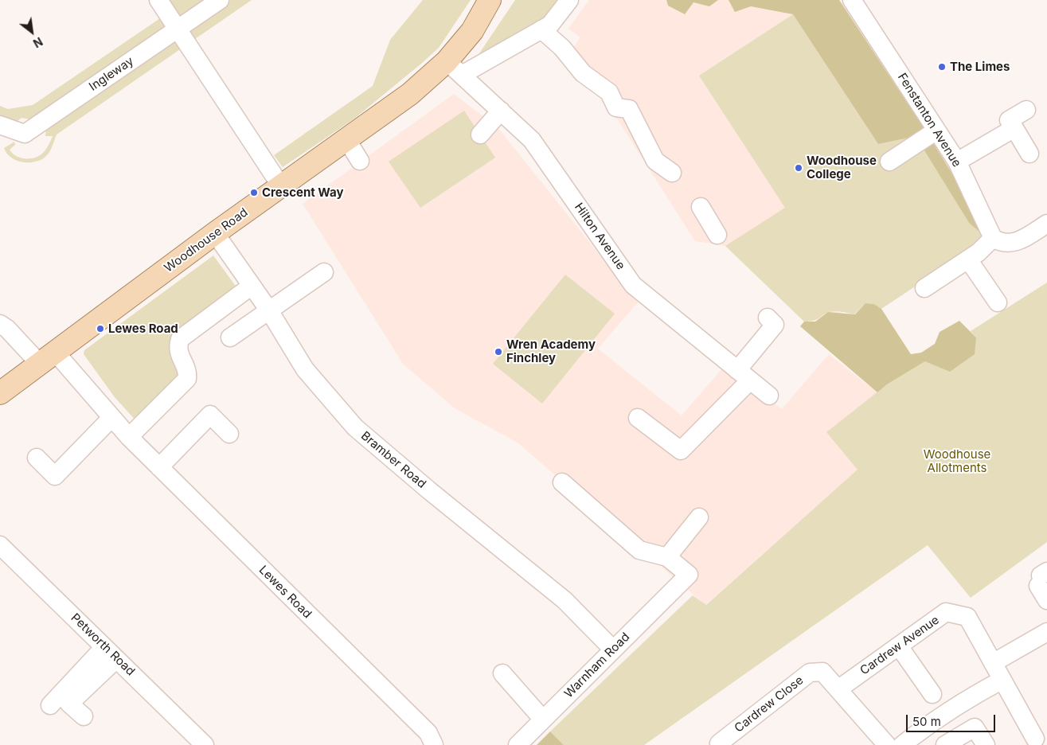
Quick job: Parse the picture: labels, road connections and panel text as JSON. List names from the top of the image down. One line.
{"streets":{"main road":["Woodhouse Road"],"street":["Ingleway","Fenstanton Avenue","Hilton Avenue","Bramber Road","Lewes Road","Petworth Road","Cardrew Avenue","Warnham Road","Cardrew Close"]},"crossings":[["Hilton Avenue","Woodhouse Road"],["Woodhouse Road","Bramber Road"],["Woodhouse Road","Lewes Road"],["Bramber Road","Warnham Road"],["Cardrew Avenue","Cardrew Close"]],"parks":["Woodhouse Allotments"],"places":["The Limes","Woodhouse College","Crescent Way","Lewes Road","Wren Academy Finchley"],"scale_bar":"50 m","north":"bottom right"}
